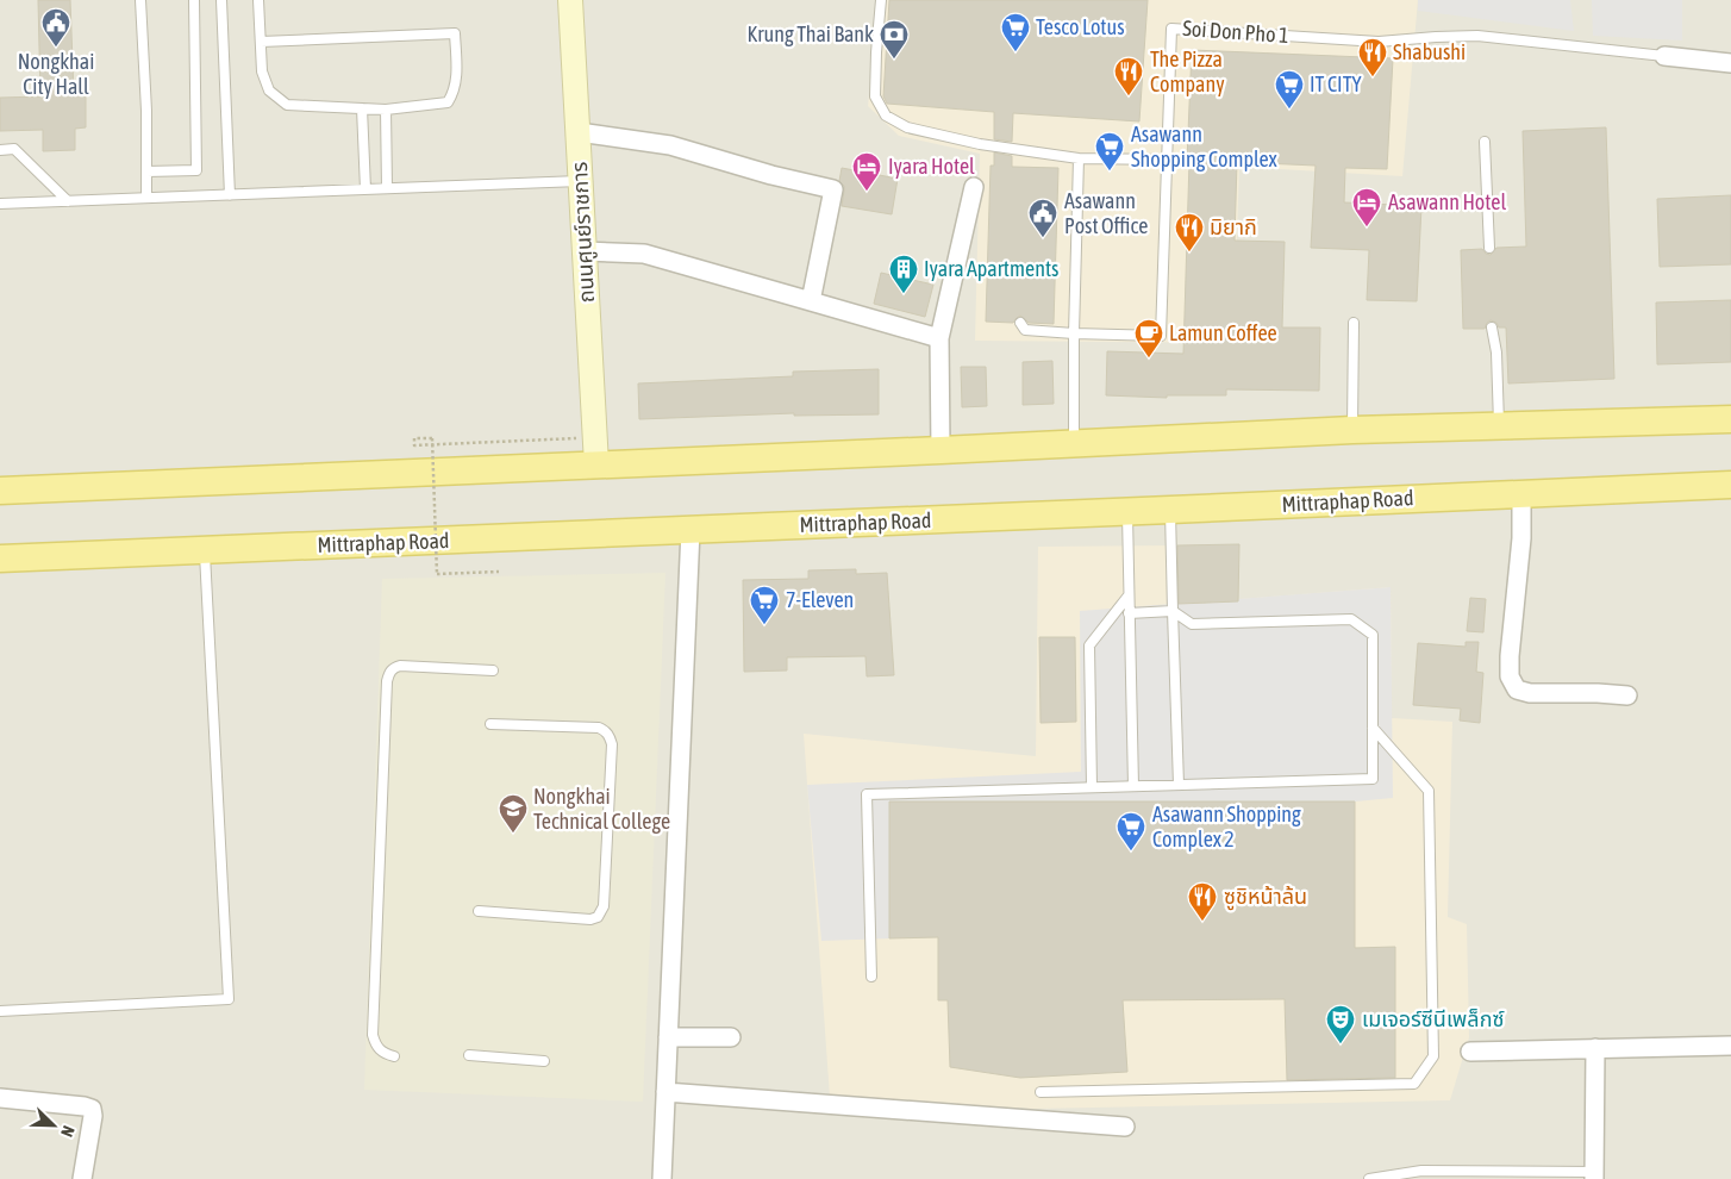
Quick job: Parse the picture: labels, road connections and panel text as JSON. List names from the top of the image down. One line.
{"streets":{"main road":["Mittraphap Road"],"street":["Soi Don Pho 1","ถนนศูนย์ราชการ"]},"places":{"public building":["Nongkhai City Hall","Asawann Post Office"],"supermarket":["Tesco Lotus","IT CITY","Asawann Shopping Complex","7-Eleven","Asawann Shopping Complex 2"],"bank":["Krung Thai Bank"],"restaurant":["Shabushi","The Pizza Company","มิยากิ","ซูชิหน้าล้น"],"hotel":["Iyara Hotel","Asawann Hotel"],"building":["Iyara Apartments"],"cafe":["Lamun Coffee"],"school or university":["Nongkhai Technical College"],"theatre":["เมเจอร์ซีนีเพล็กซ์"]},"north":"bottom right"}
